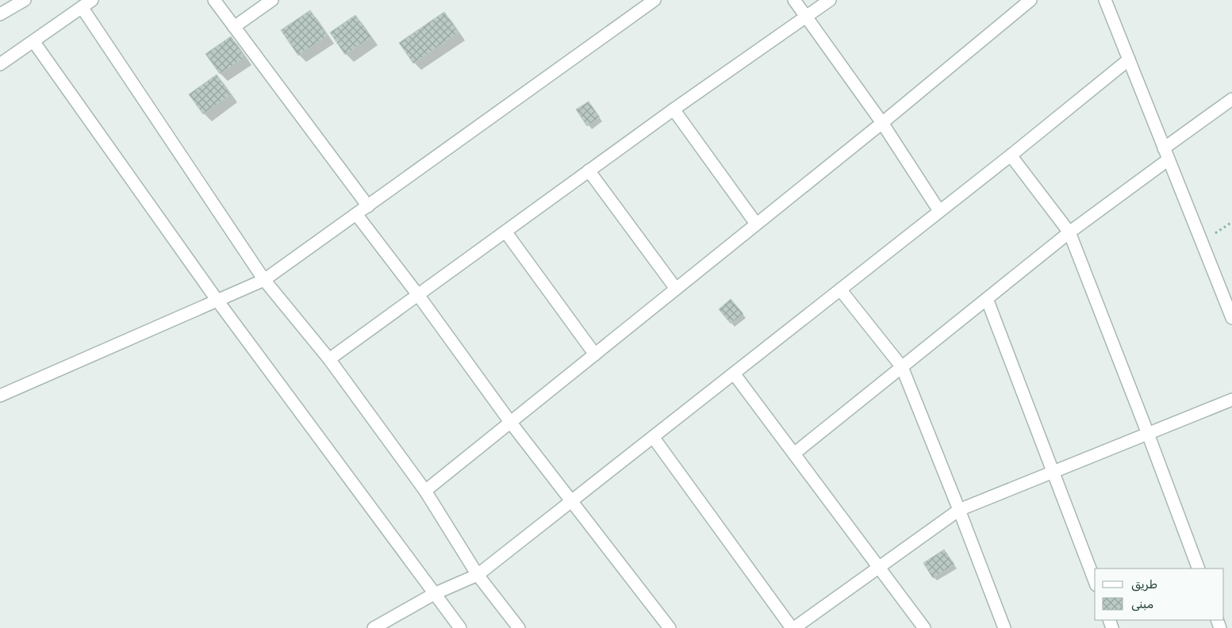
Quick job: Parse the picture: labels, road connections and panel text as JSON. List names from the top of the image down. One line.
{"legend":["طريق","مبنى"]}
